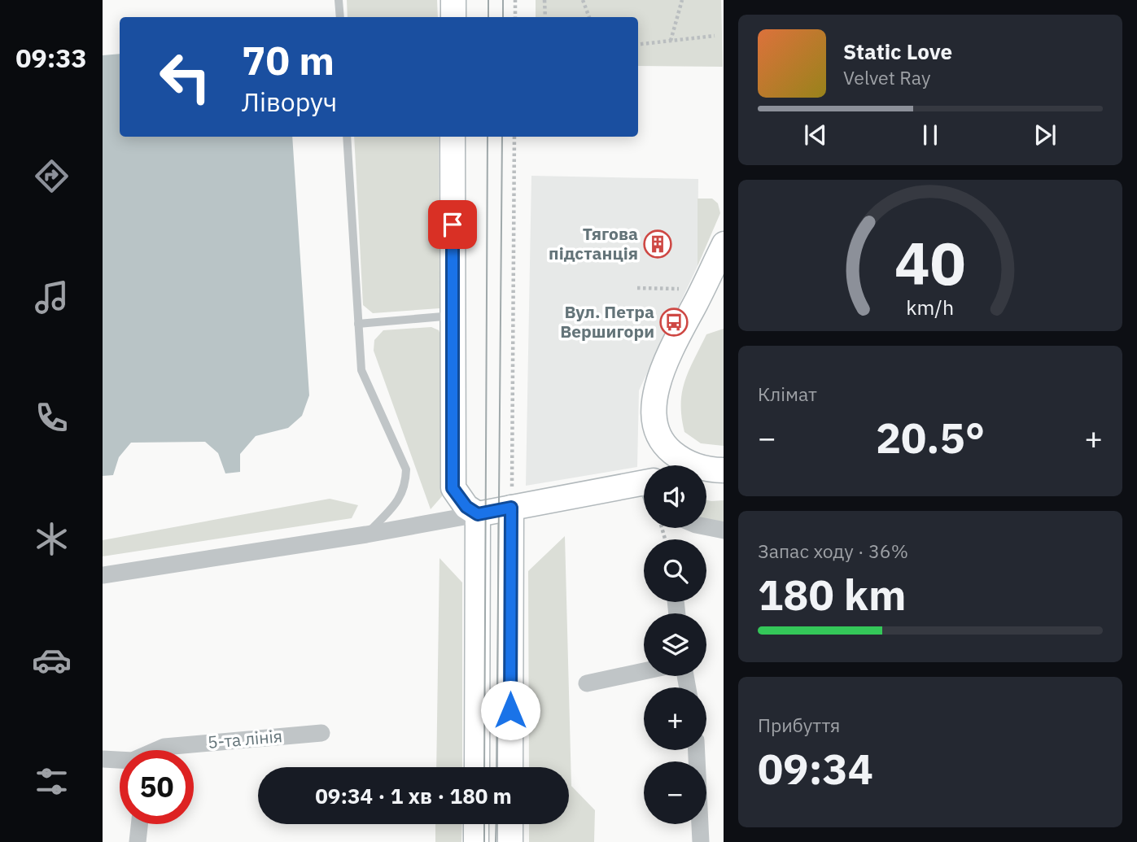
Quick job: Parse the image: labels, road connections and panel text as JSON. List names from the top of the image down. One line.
{"streets":{"street":["5-та лінія"]},"places":{"building":["Тягова пiдстанцiя"],"bus stop":["Вул. Петра Вершигори"]},"page":{"tabs":"09:33","turn":["70 m","Ліворуч"],"song":["Static Love","Velvet Ray"],"tile":["Клімат",["Запас ходу · 36%","180 km"],["Прибуття","09:34"]],"heat":["−","20.5°","+"],"map_buttons":["+","−"],"limit":"50","trip":"09:34 · 1 хв · 180 m","gauge":["40","km/h"]}}
